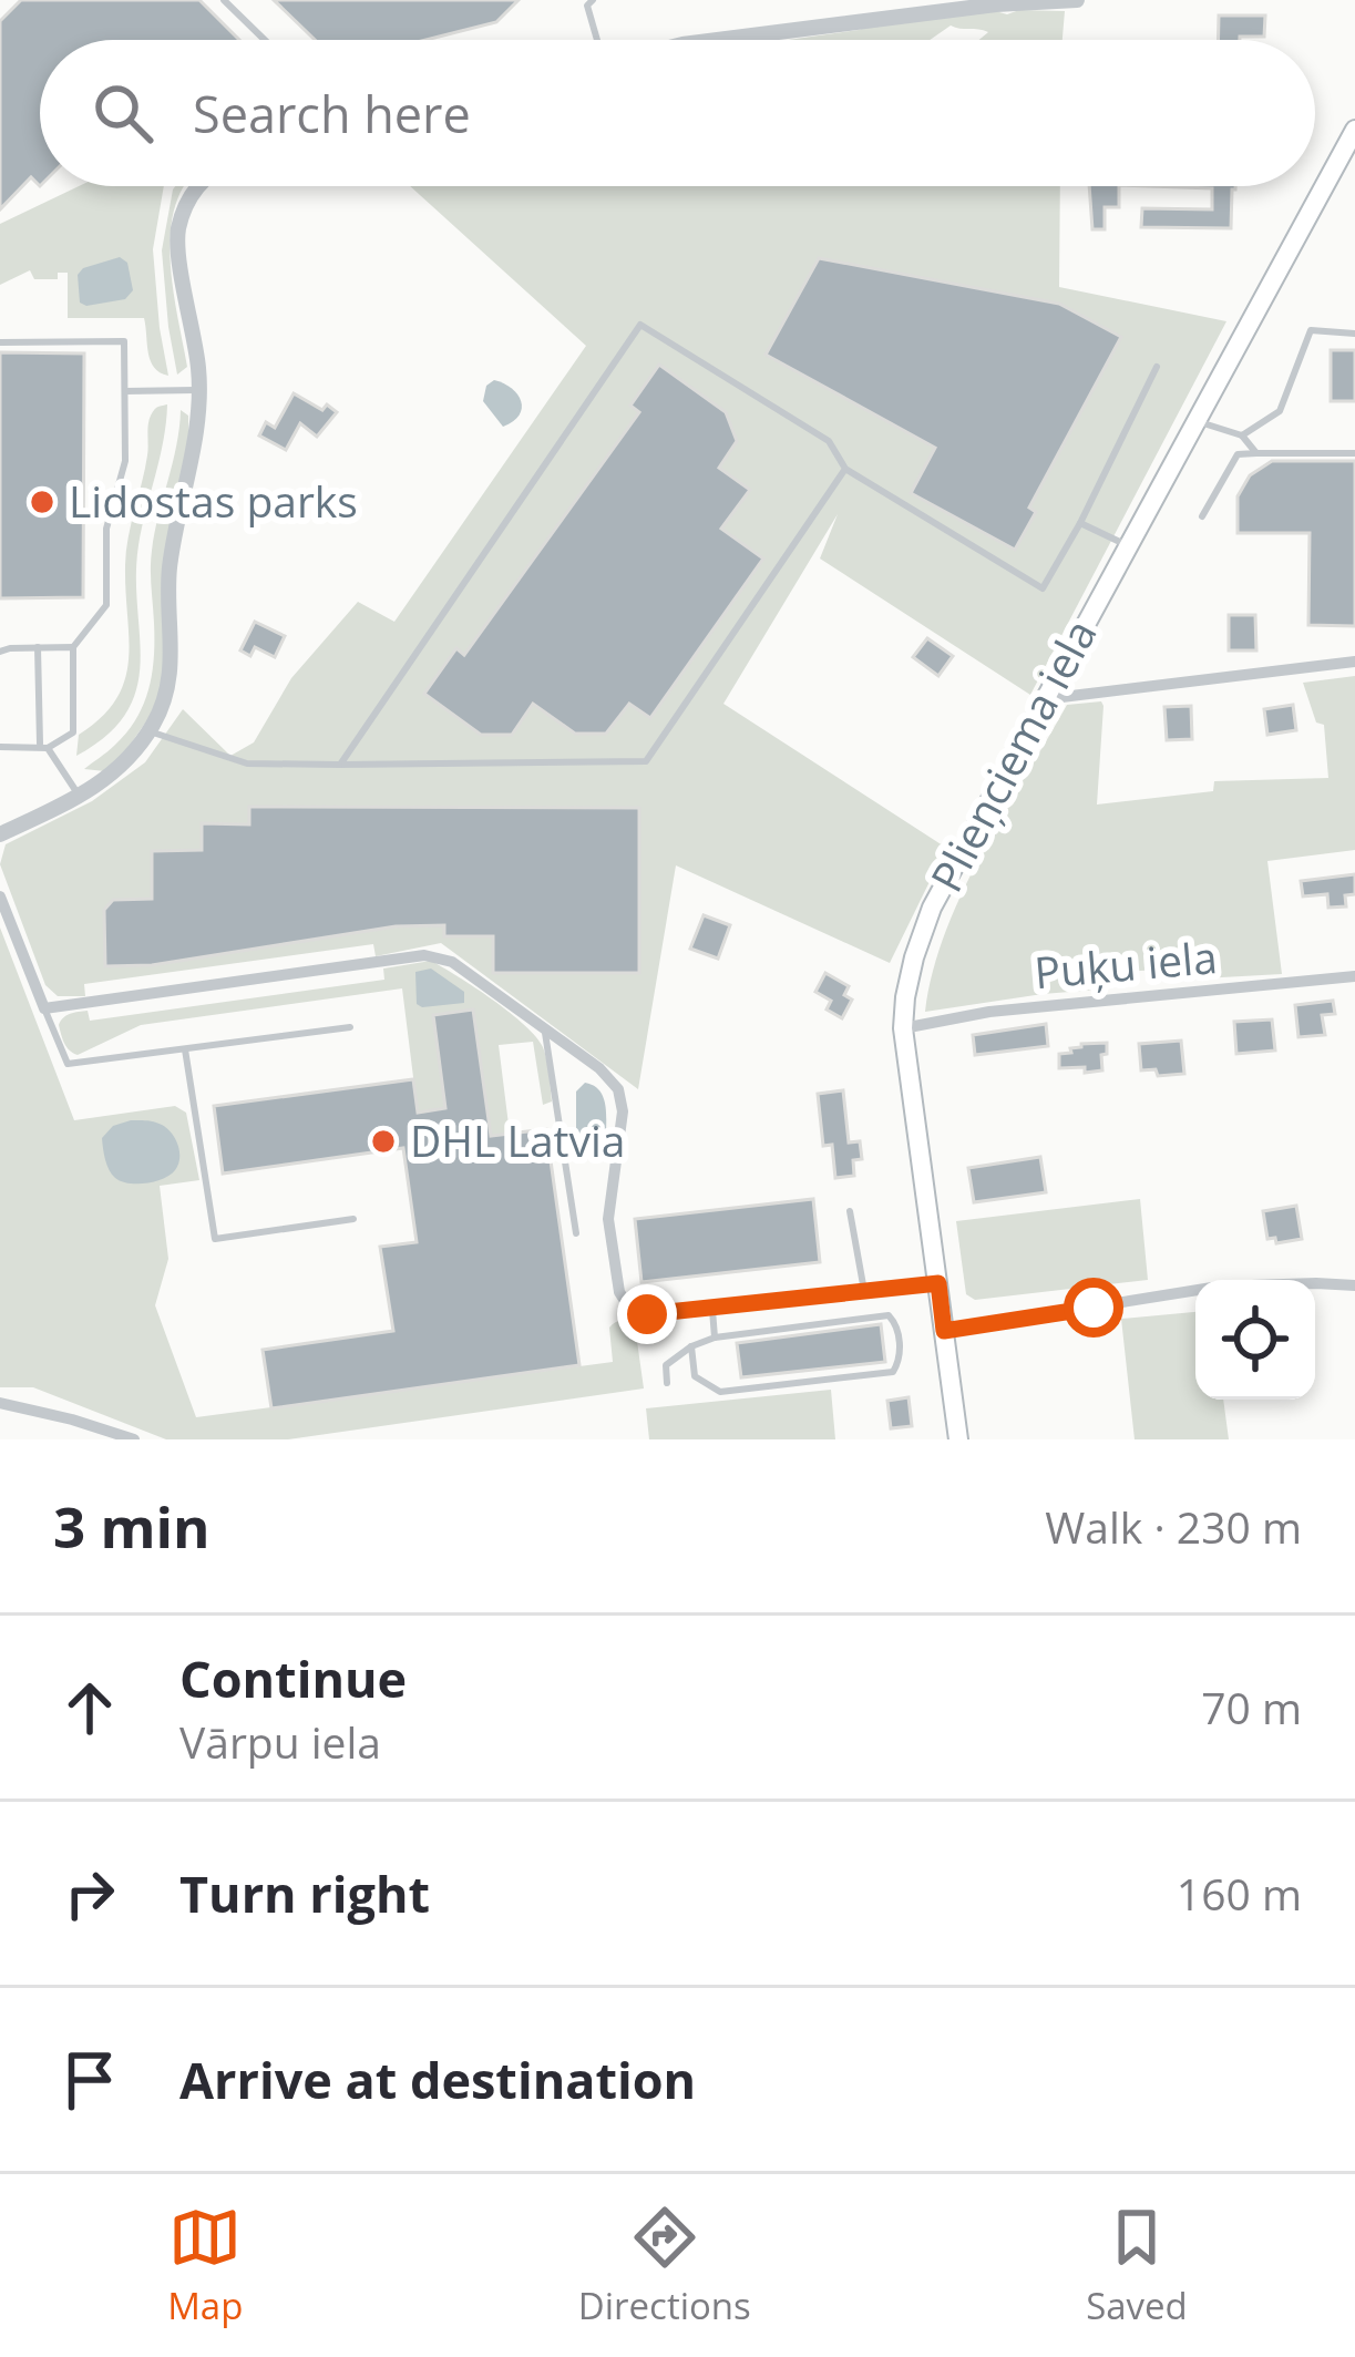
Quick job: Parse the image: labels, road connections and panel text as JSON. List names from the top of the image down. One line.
{"streets":{"main road":["Plieņciema iela"],"street":["Puķu iela"]},"crossings":[["Plieņciema iela","Puķu iela"]],"places":["Lidostas parks","DHL Latvia"],"page":{"search":"Search here","heading":["3 min","Walk · 230 m"],"list":[["Continue","Vārpu iela","70 m"],["Turn right","160 m"],"Arrive at destination"],"nav":["Map","Directions","Saved"]}}
